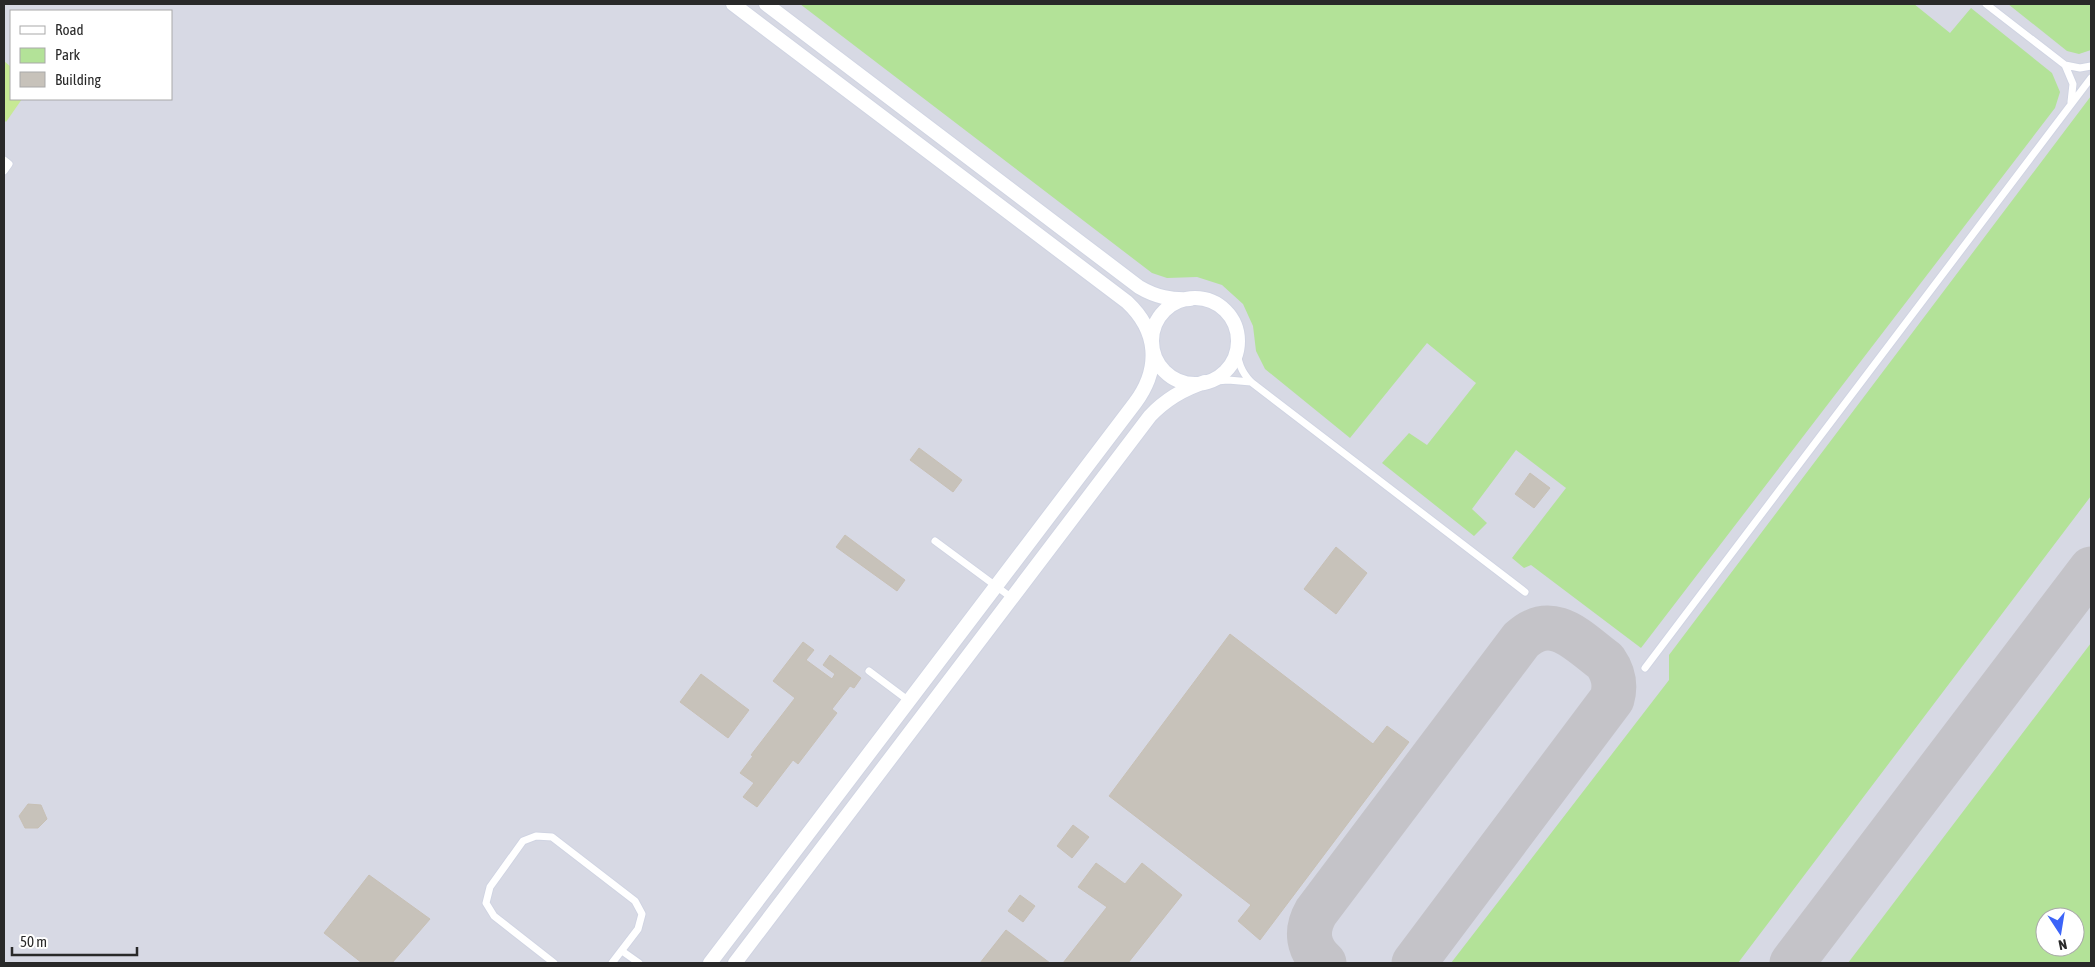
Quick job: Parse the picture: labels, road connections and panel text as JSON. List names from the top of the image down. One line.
{"legend":["Road","Park","Building"],"scale_bar":"50 m","north":"bottom"}
